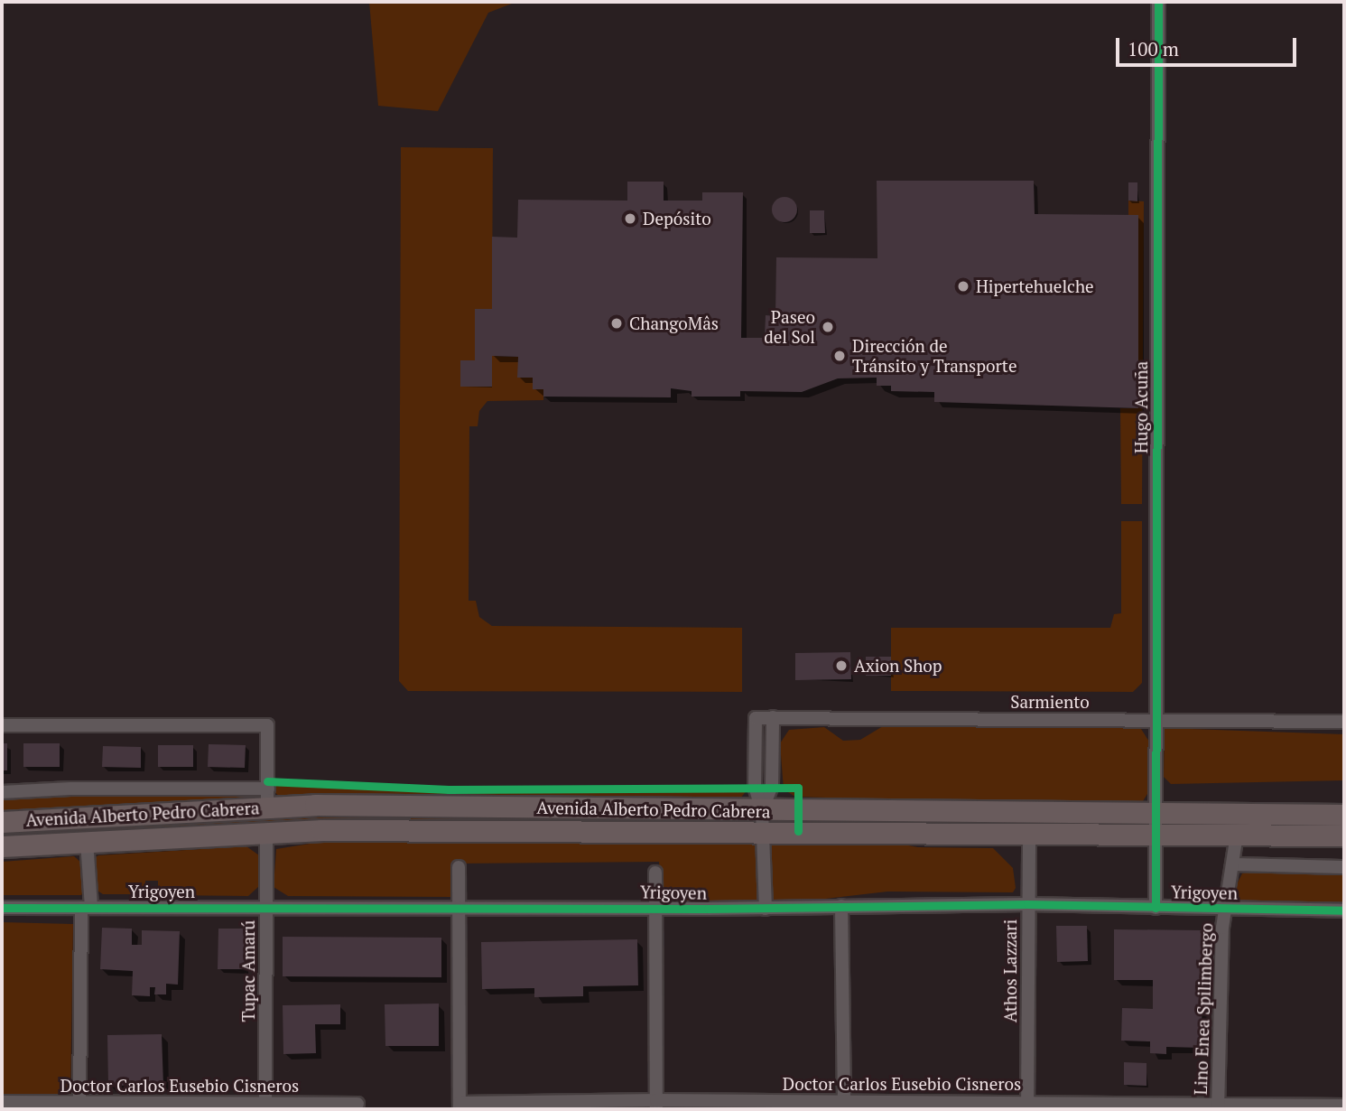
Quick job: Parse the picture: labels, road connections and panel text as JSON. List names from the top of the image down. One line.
{"streets":{"main road":["Avenida Alberto Pedro Cabrera"],"street":["Hugo Acuña","Sarmiento","Yrigoyen","Tupac Amarú","Athos Lazzari","Lino Enea Spilimbergo","Doctor Carlos Eusebio Cisneros"]},"crossings":[["Hugo Acuña","Sarmiento"],["Hugo Acuña","Avenida Alberto Pedro Cabrera"],["Sarmiento","Avenida Alberto Pedro Cabrera"],["Avenida Alberto Pedro Cabrera","Tupac Amarú"],["Avenida Alberto Pedro Cabrera","Athos Lazzari"],["Avenida Alberto Pedro Cabrera","Lino Enea Spilimbergo"],["Yrigoyen","Tupac Amarú"],["Yrigoyen","Athos Lazzari"],["Yrigoyen","Lino Enea Spilimbergo"],["Tupac Amarú","Doctor Carlos Eusebio Cisneros"],["Athos Lazzari","Doctor Carlos Eusebio Cisneros"],["Lino Enea Spilimbergo","Doctor Carlos Eusebio Cisneros"]],"places":["Depósito","Hipertehuelche","ChangoMâs","Paseo del Sol","Dirección de Tránsito y Transporte","Axion Shop"],"scale_bar":"100 m"}
